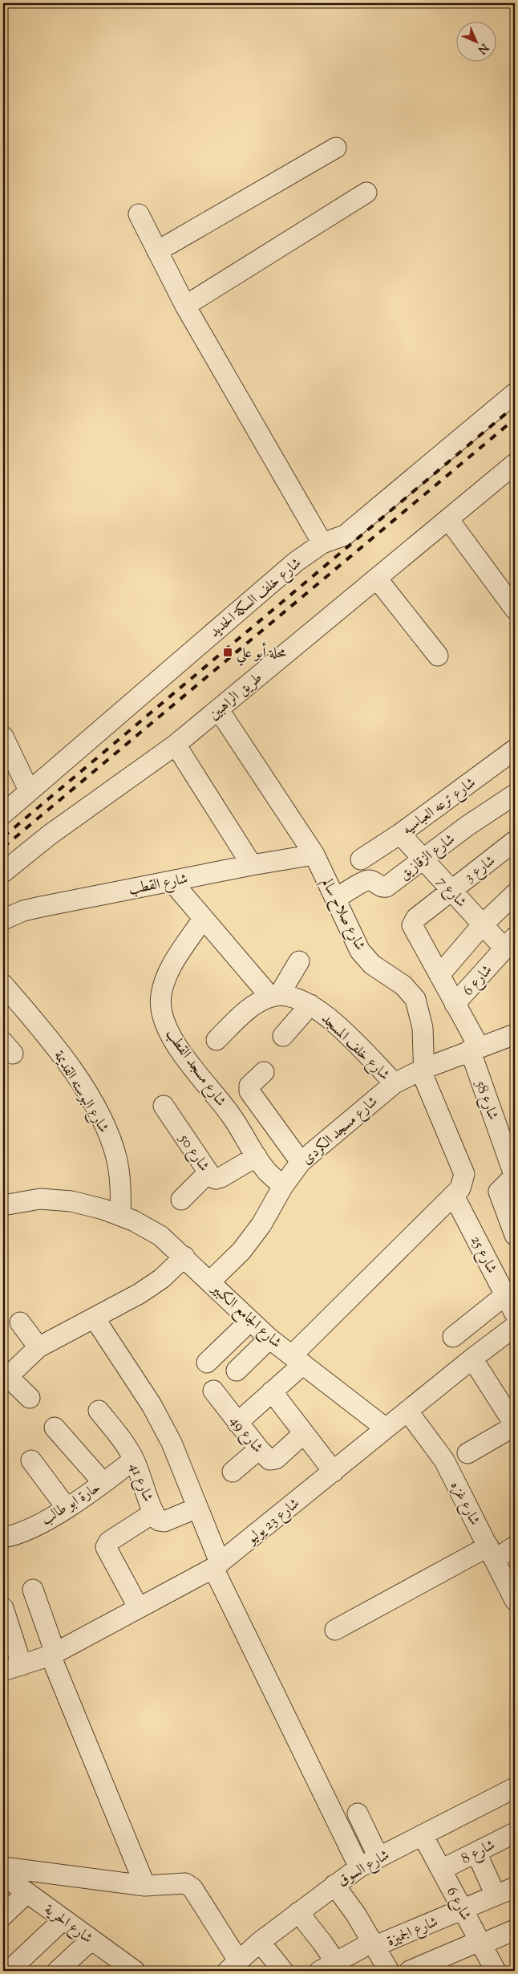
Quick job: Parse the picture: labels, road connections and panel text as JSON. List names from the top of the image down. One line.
{"streets":{"street":["شارع خلف السكة الحديد","طريق الراهبين","شارع ترعه العباسيه","شارع الزقازيق","شارع 3","شارع القطب","شارع 7","شارع صلاح سالم","شارع 6","شارع خلف المسجد","شارع مسجد القطب","شارع البوسته القديمة","شارع 58","شارع مسجد الكردى","شارع 50","شارع 25","شارع الجامع الكبير","شارع 49","شارع 41","حارة ابو طالب","شارع غزه","شارع 23 يوليو","شارع 8","شارع السوق","شارع الحرية","شارع الجميزة"]},"crossings":[["طريق الراهبين","شارع صلاح سالم"],["شارع ترعه العباسيه","شارع 7"],["شارع الزقازيق","شارع 7"],["شارع الزقازيق","شارع صلاح سالم"],["شارع 3","شارع 7"],["شارع القطب","شارع صلاح سالم"],["شارع 7","شارع 6"],["شارع صلاح سالم","شارع مسجد الكردى"],["شارع صلاح سالم","شارع 25"],["شارع 6","شارع 8"],["شارع 6","شارع السوق"],["شارع 6","شارع الجميزة"],["شارع خلف المسجد","شارع مسجد الكردى"],["شارع مسجد القطب","شارع مسجد الكردى"],["شارع مسجد القطب","شارع 50"],["شارع البوسته القديمة","شارع الجامع الكبير"],["شارع 58","شارع مسجد الكردى"],["شارع مسجد الكردى","شارع الجامع الكبير"],["شارع الجامع الكبير","شارع 23 يوليو"],["شارع 41","حارة ابو طالب"],["شارع غزه","شارع 23 يوليو"]],"places":{"transit":["محلة أبو علي"]},"north":"bottom right"}
